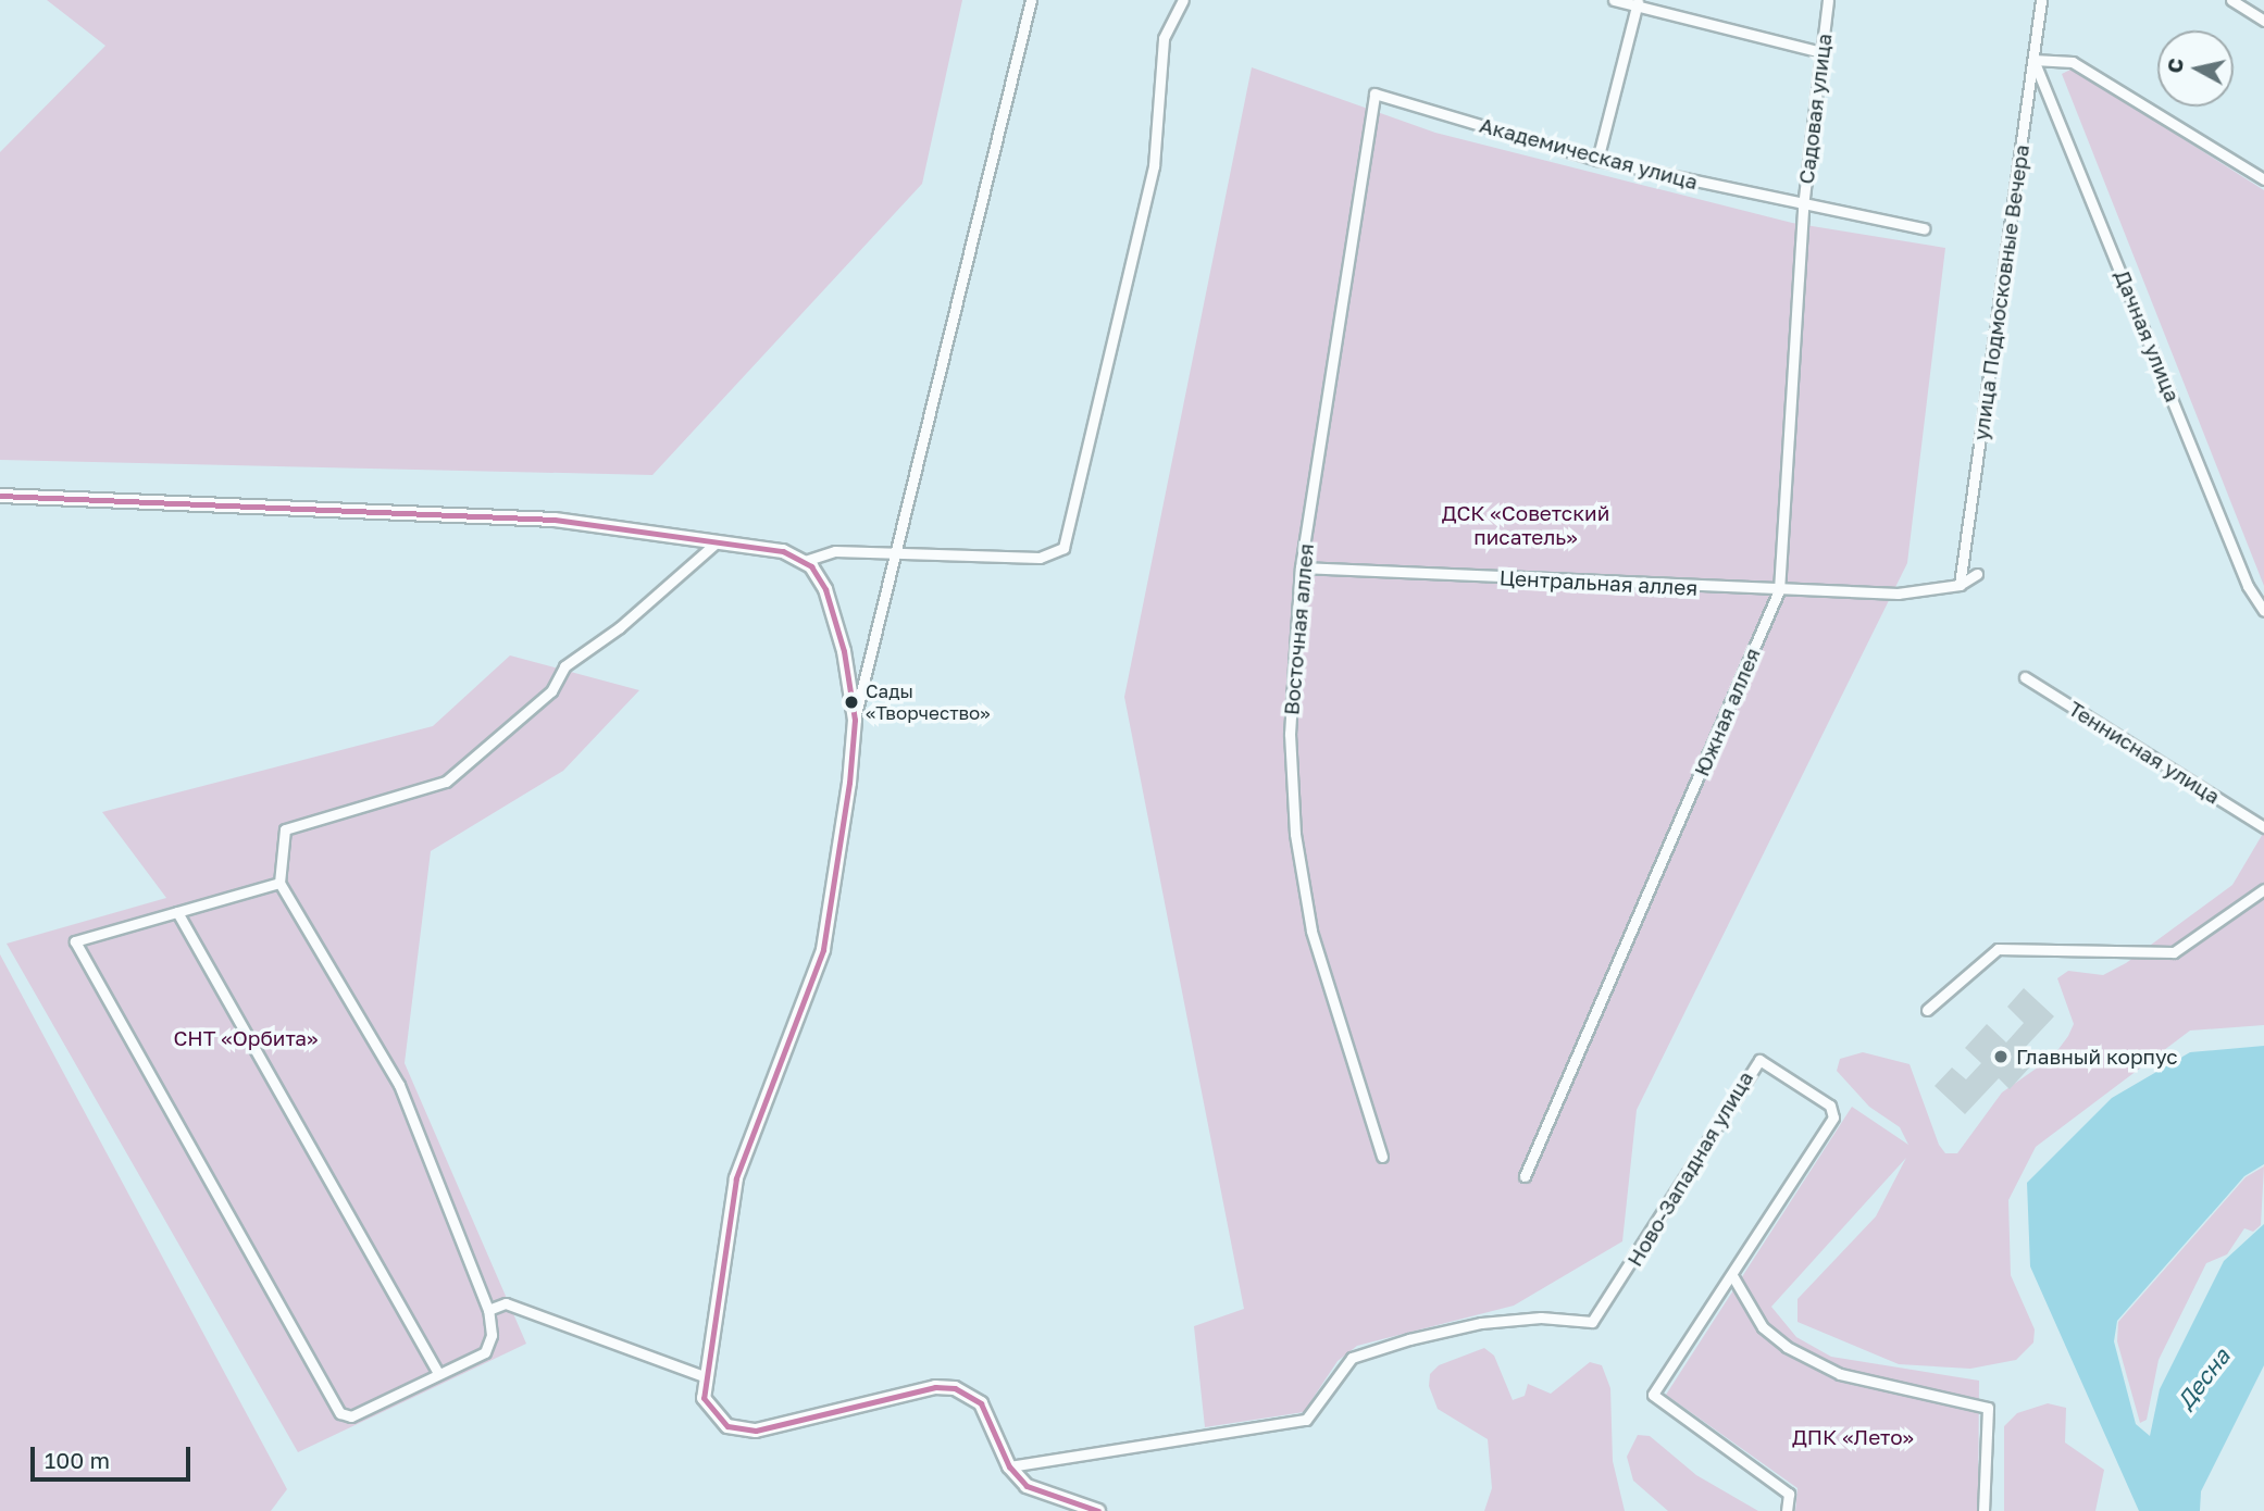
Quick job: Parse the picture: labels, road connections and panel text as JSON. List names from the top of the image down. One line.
{"streets":{"street":["Садовая улица","Академическая улица","улица Подмосковные Вечера","Дачная улица","Центральная аллея","Восточная аллея","Южная аллея","Теннисная улица","Ново-Западная улица"]},"crossings":[["Садовая улица","Академическая улица"],["Садовая улица","Южная аллея"],["Академическая улица","Восточная аллея"],["Академическая улица","Южная аллея"],["улица Подмосковные Вечера","Дачная улица"],["улица Подмосковные Вечера","Центральная аллея"],["Центральная аллея","Восточная аллея"],["Центральная аллея","Южная аллея"]],"water":["Десна"],"parks":["ДСК «Советский писатель»","СНТ «Орбита»","ДПК «Лето»"],"places":["Сады «Творчество»","Главный корпус"],"scale_bar":"100 m","north":"left"}
